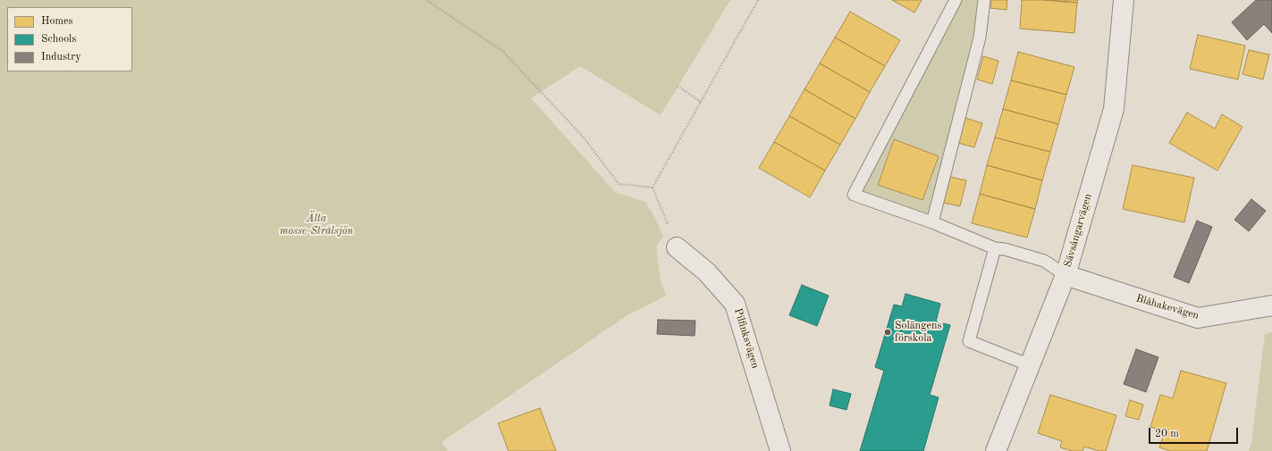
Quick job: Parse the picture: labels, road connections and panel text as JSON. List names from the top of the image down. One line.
{"streets":{"street":["Sävsångarvägen","Blåhakevägen","Pilfinksvägen"]},"crossings":[["Sävsångarvägen","Blåhakevägen"]],"parks":["Älta mosse-Strålsjön"],"places":["Solängens förskola"],"legend":["Homes","Schools","Industry"],"scale_bar":"20 m"}
